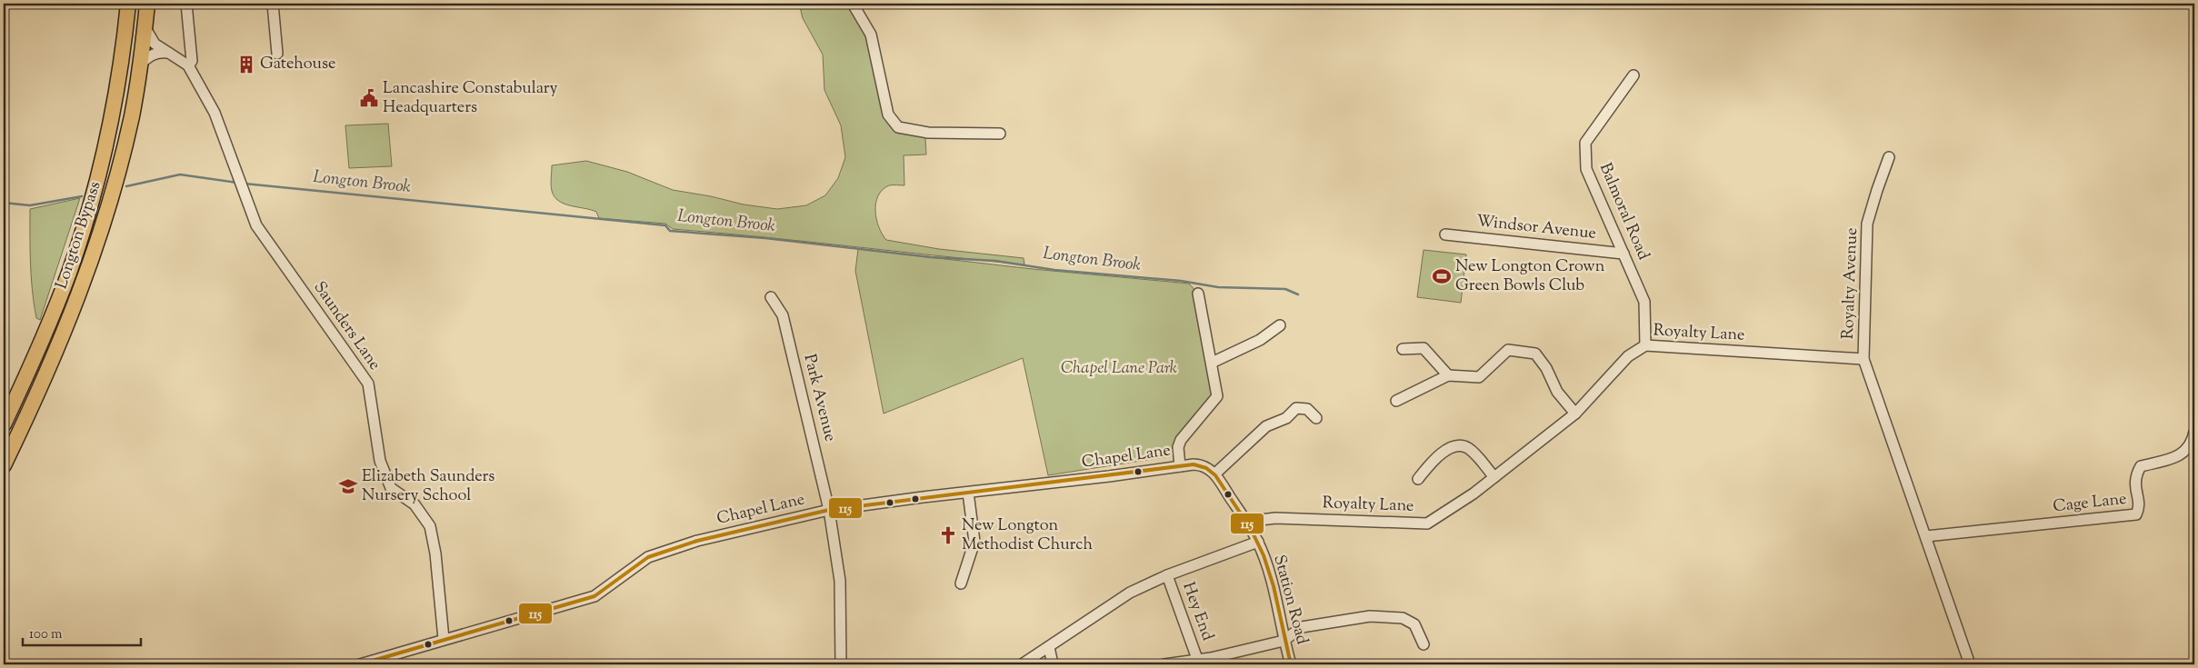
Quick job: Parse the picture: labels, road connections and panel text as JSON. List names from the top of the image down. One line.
{"streets":{"highway":["Longton Bypass"],"street":["Balmoral Road","Windsor Avenue","Royalty Avenue","Saunders Lane","Royalty Lane","Park Avenue","Chapel Lane","Cage Lane","Station Road","Hey End"]},"crossings":[["Balmoral Road","Windsor Avenue"],["Balmoral Road","Royalty Lane"],["Longton Bypass","Saunders Lane"],["Royalty Avenue","Royalty Lane"],["Saunders Lane","Chapel Lane"],["Royalty Lane","Station Road"],["Park Avenue","Chapel Lane"],["Chapel Lane","Station Road"]],"water":["Longton Brook"],"parks":["Chapel Lane Park"],"places":{"building":["Gatehouse"],"public building":["Lancashire Constabulary Headquarters"],"sports":["New Longton Crown Green Bowls Club"],"school or university":["Elizabeth Saunders Nursery School"],"church":["New Longton Methodist Church"]},"lines":["transit line 115"],"scale_bar":"100 m"}
